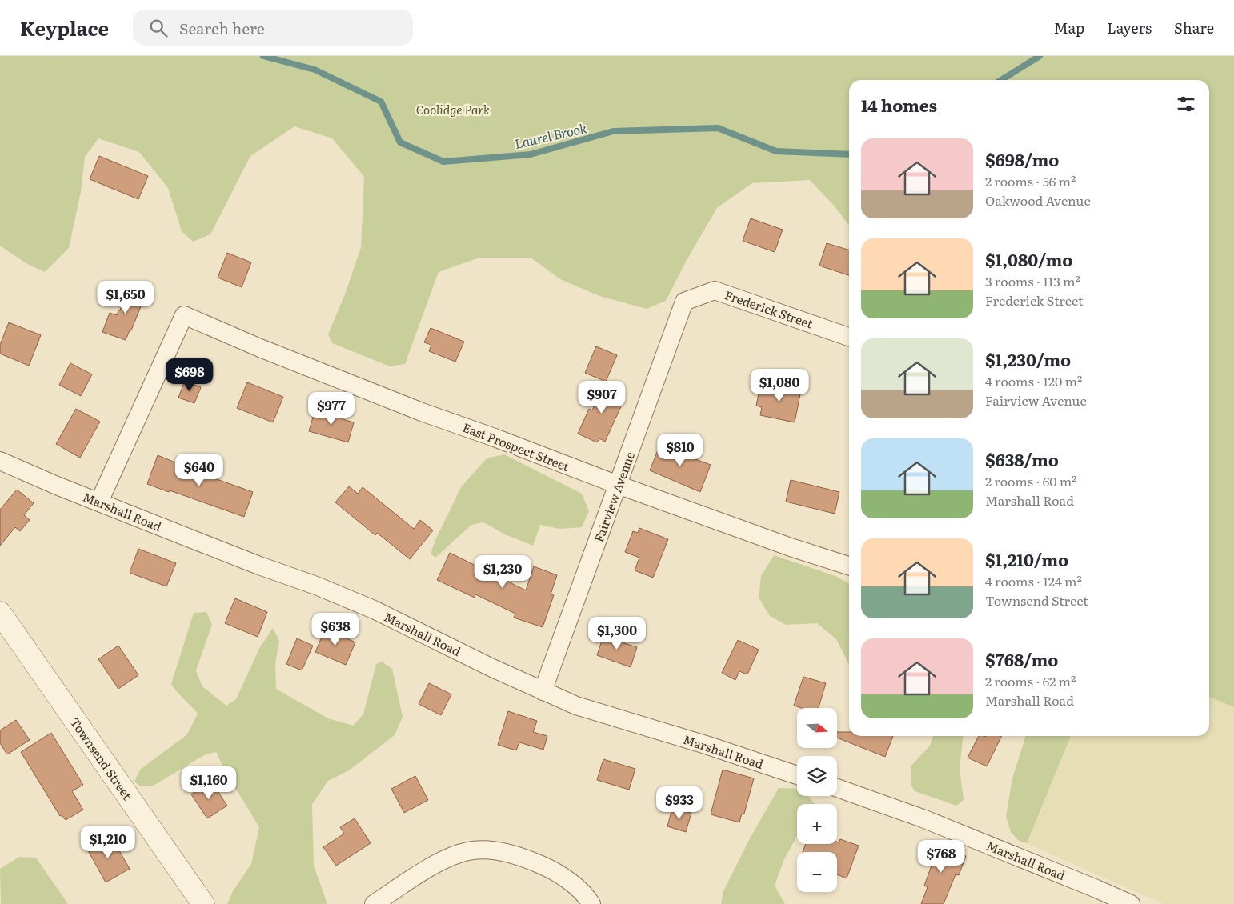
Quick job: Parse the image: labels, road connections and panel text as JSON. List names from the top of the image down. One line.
{"streets":{"street":["Frederick Street","East Prospect Street","Fairview Avenue","Marshall Road","Townsend Street"]},"crossings":[["Frederick Street","Fairview Avenue"],["East Prospect Street","Fairview Avenue"],["East Prospect Street","Marshall Road"],["Fairview Avenue","Marshall Road"]],"water":["Laurel Brook"],"parks":["Coolidge Park"],"north":"right","page":{"header":"Keyplace","search":"Search here","nav":["Map","Layers","Share"],"heading":"14 homes","list":[{"name":"$698/mo","note":"2 rooms · 56 m² · Oakwood Avenue"},{"name":"$1,080/mo","note":"3 rooms · 113 m² · Frederick Street"},{"name":"$1,230/mo","note":"4 rooms · 120 m² · Fairview Avenue"},{"name":"$638/mo","note":"2 rooms · 60 m² · Marshall Road"},{"name":"$1,210/mo","note":"4 rooms · 124 m² · Townsend Street"},{"name":"$768/mo","note":"2 rooms · 62 m² · Marshall Road"}],"price":["$1,650","$698","$1,080","$907","$977","$810","$640","$1,230","$638","$1,300","$1,160","$933","$1,210","$768"],"map_buttons":["+","−"]}}
